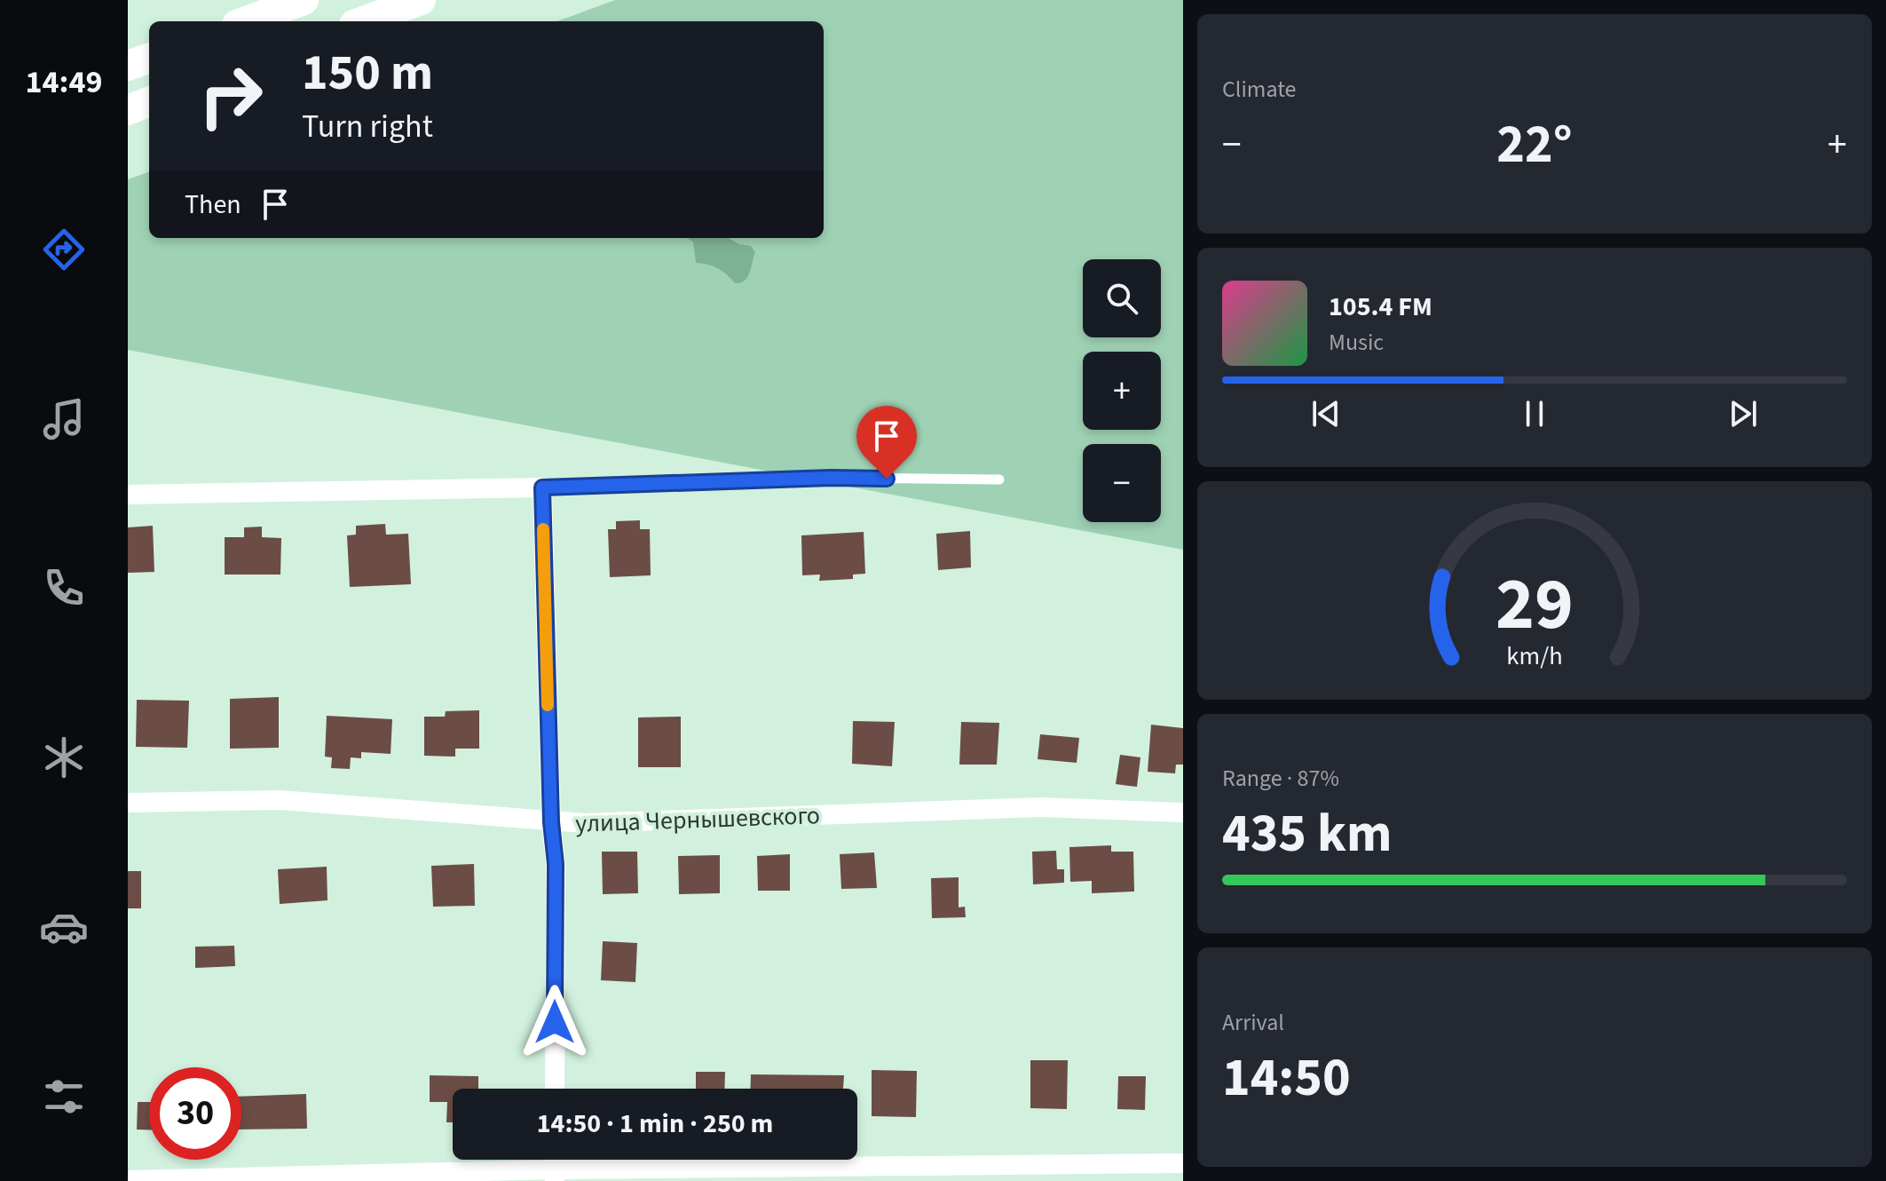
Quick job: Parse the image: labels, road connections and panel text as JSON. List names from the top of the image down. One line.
{"streets":{"street":["улица Чернышевского"]},"page":{"tabs":"14:49","tile":["Climate",["Range · 87%","435 km"],["Arrival","14:50"]],"turn":["150 m","Turn right"],"heat":["−","22°","+"],"then":"Then","map_buttons":["+","−"],"song":["105.4 FM","Music"],"limit":"30","trip":"14:50 · 1 min · 250 m","gauge":["29","km/h"]}}
